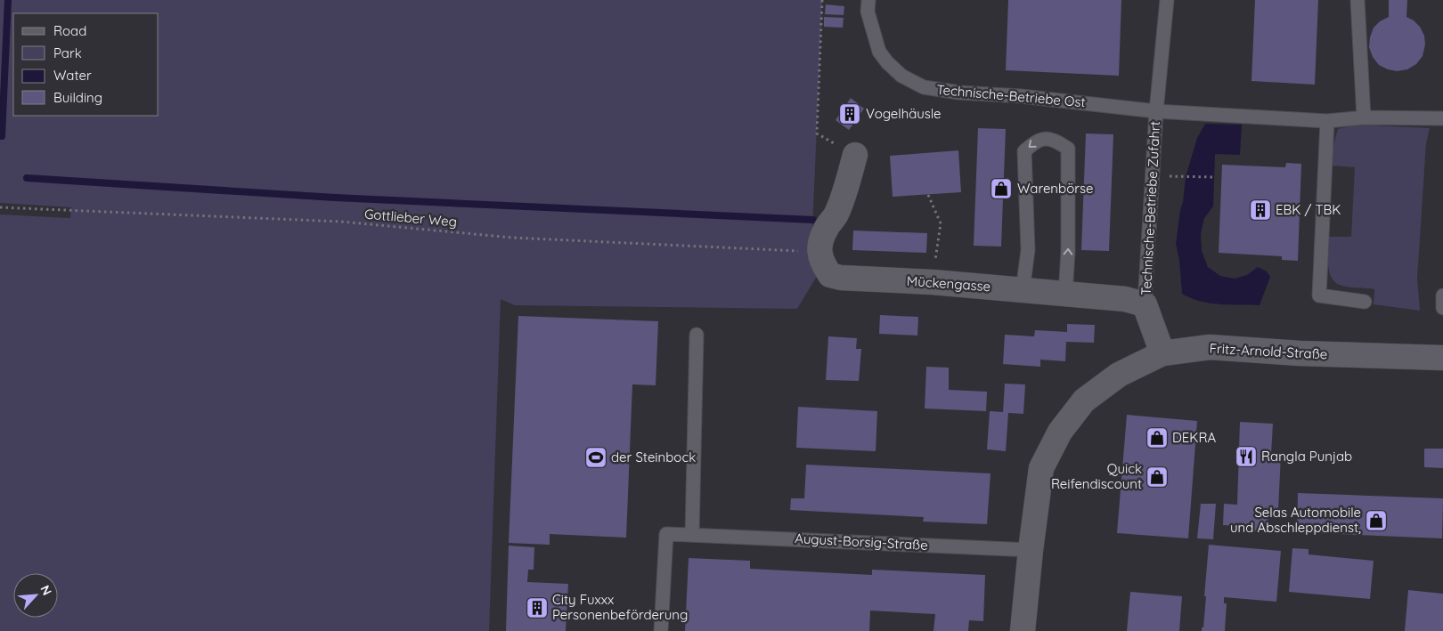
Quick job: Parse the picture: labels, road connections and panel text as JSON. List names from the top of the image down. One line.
{"streets":{"street":["Mückengasse","Fritz-Arnold-Straße"],"lane":["Technische-Betriebe Ost","Technische-Betriebe Zufahrt","August-Borsig-Straße"],"path":["Gottlieber Weg"]},"crossings":[["Technische-Betriebe Ost","Technische-Betriebe Zufahrt"],["Technische-Betriebe Zufahrt","Mückengasse"],["Gottlieber Weg","Mückengasse"],["Fritz-Arnold-Straße","August-Borsig-Straße"]],"places":{"building":["Vogelhäusle","EBK / TBK","City Fuxxx Personenbeförderung"],"shop":["Warenbörse","DEKRA","Quick Reifendiscount","Selas Automobile und Abschleppdienst,"],"restaurant":["Rangla Punjab"],"sports":["der Steinbock"]},"legend":["Road","Park","Water","Building"],"north":"top right"}
